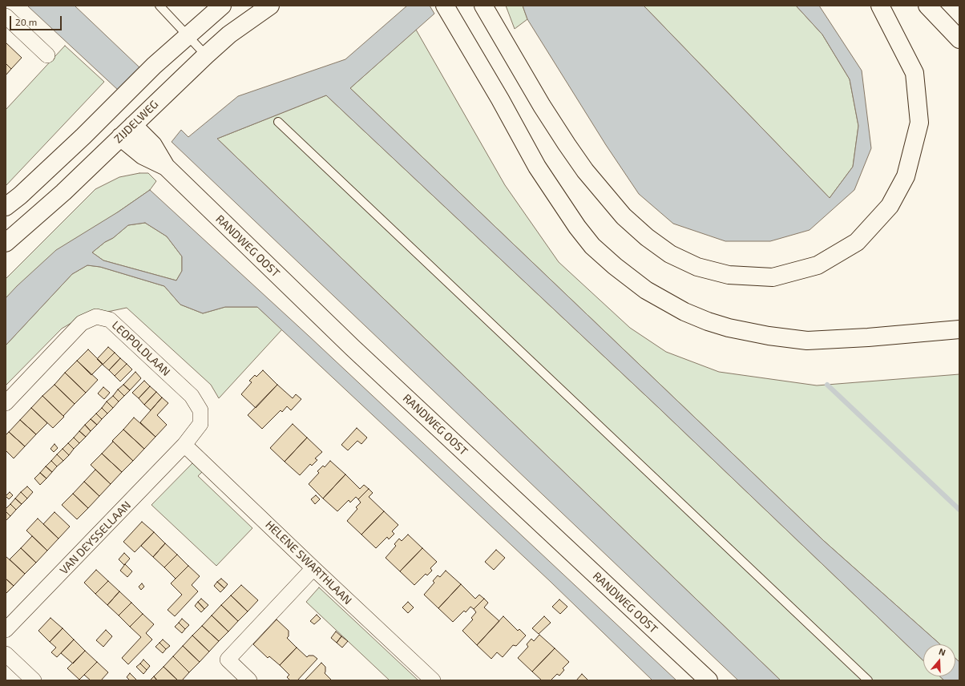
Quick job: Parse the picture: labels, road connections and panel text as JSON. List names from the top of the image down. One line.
{"streets":{"main road":["ZIJDELWEG","RANDWEG OOST"],"street":["LEOPOLDLAAN","VAN DEYSSELLAAN","HELENE SWARTHLAAN"]},"crossings":[["ZIJDELWEG","RANDWEG OOST"],["LEOPOLDLAAN","VAN DEYSSELLAAN"],["LEOPOLDLAAN","HELENE SWARTHLAAN"],["VAN DEYSSELLAAN","HELENE SWARTHLAAN"]],"scale_bar":"20 m","north":"top"}
